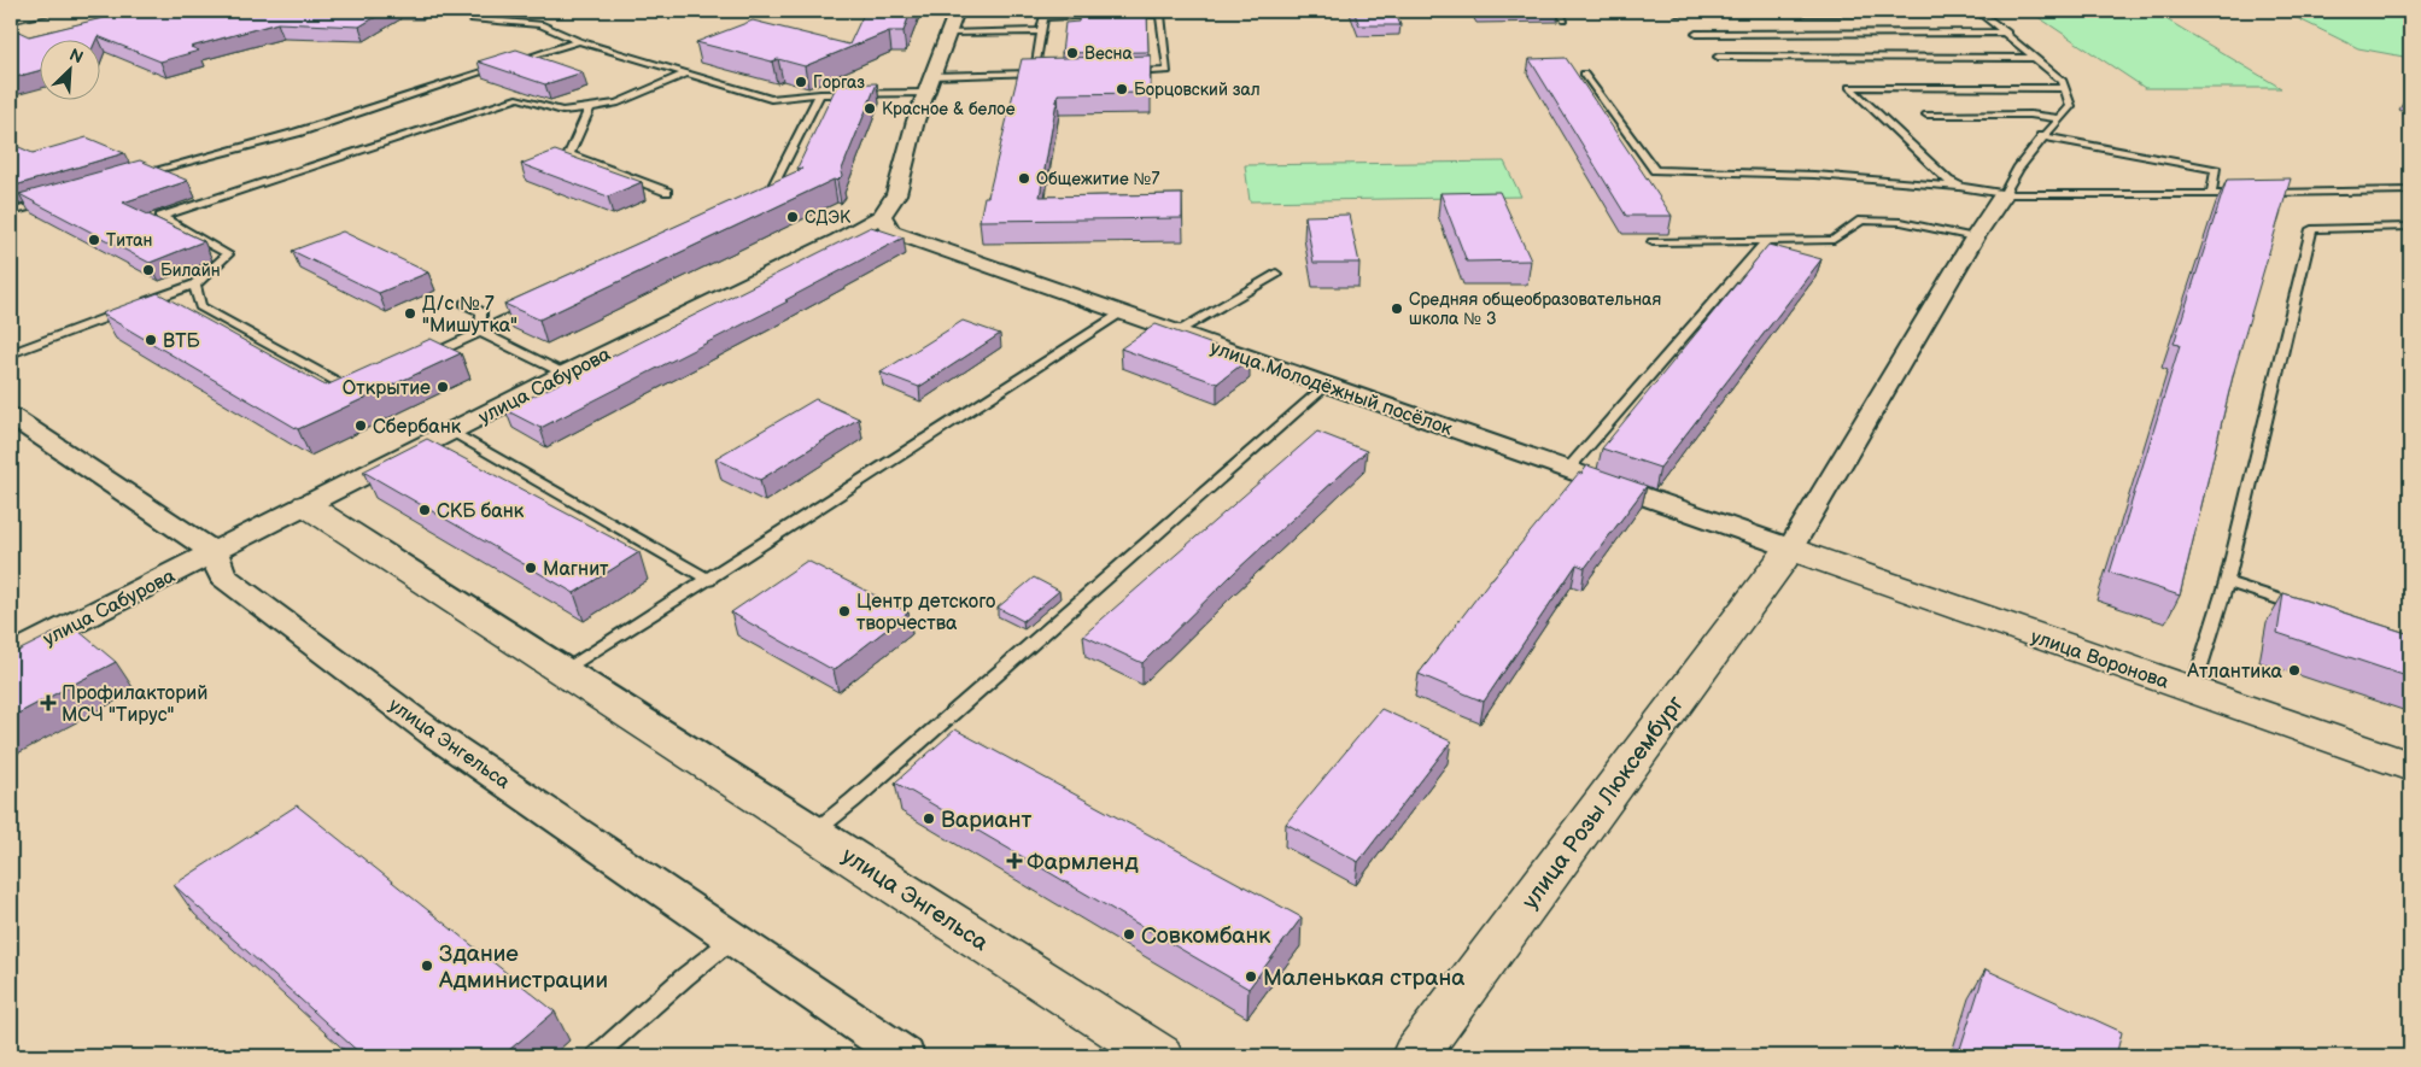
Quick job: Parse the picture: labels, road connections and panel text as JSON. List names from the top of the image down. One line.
{"streets":{"street":["улица Сабурова","улица Молодёжный посёлок","улица Воронова","улица Энгельса","улица Розы Люксембург"]},"crossings":[["улица Сабурова","улица Молодёжный посёлок"],["улица Сабурова","улица Энгельса"],["улица Молодёжный посёлок","улица Воронова"],["улица Молодёжный посёлок","улица Розы Люксембург"],["улица Воронова","улица Розы Люксембург"]],"places":{"other":["Весна","Горгаз","Борцовский зал","Красное & белое","Общежитие №7","СДЭК","Титан","Билайн","Средняя общеобразовательная школа № 3","Д/с № 7 \"Мишутка\"","ВТБ","Открытие","Сбербанк","СКБ банк","Магнит","Центр детского творчества","Атлантика","Вариант","Совкомбанк","Здание Администрации","Маленькая страна"],"health":["Профилакторий МСЧ \"Тирус\"","Фармленд"]},"north":"top right"}
